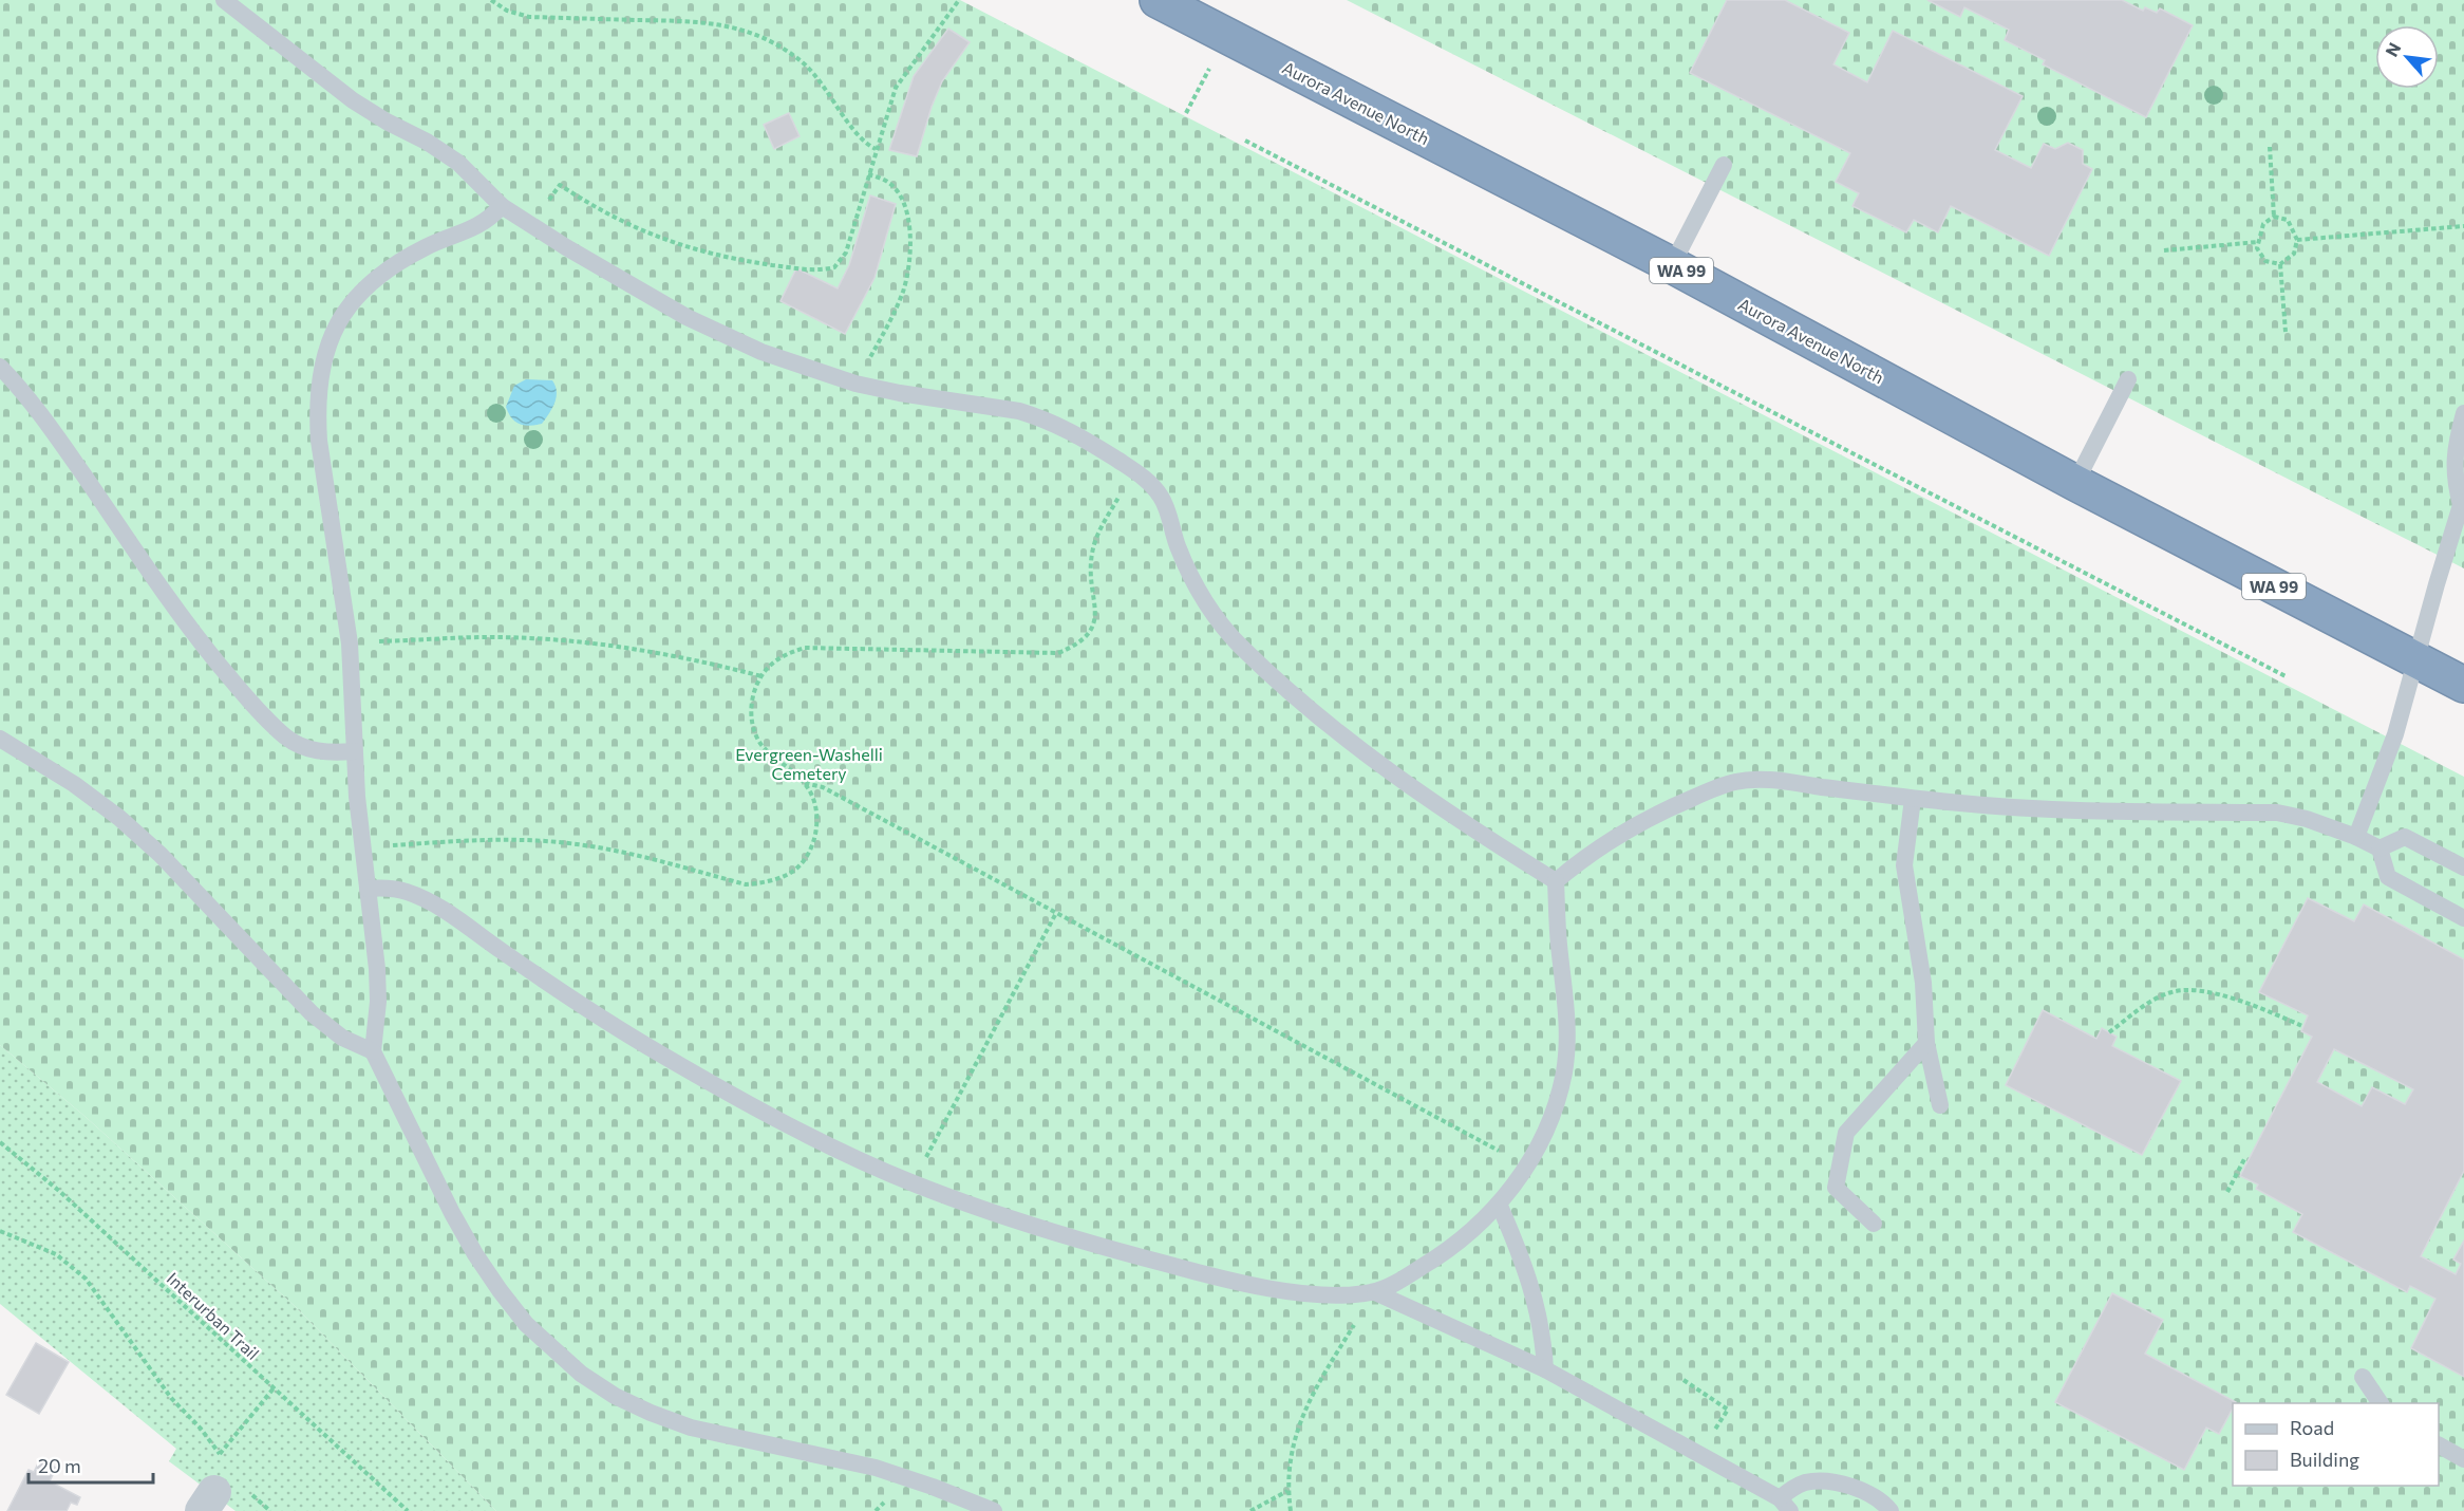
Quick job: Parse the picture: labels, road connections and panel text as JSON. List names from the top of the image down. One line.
{"streets":{"highway":["Aurora Avenue North","WA 99"],"path":["Interurban Trail"]},"parks":["Evergreen-Washelli Cemetery"],"legend":["Road","Building"],"scale_bar":"20 m","north":"top left"}
